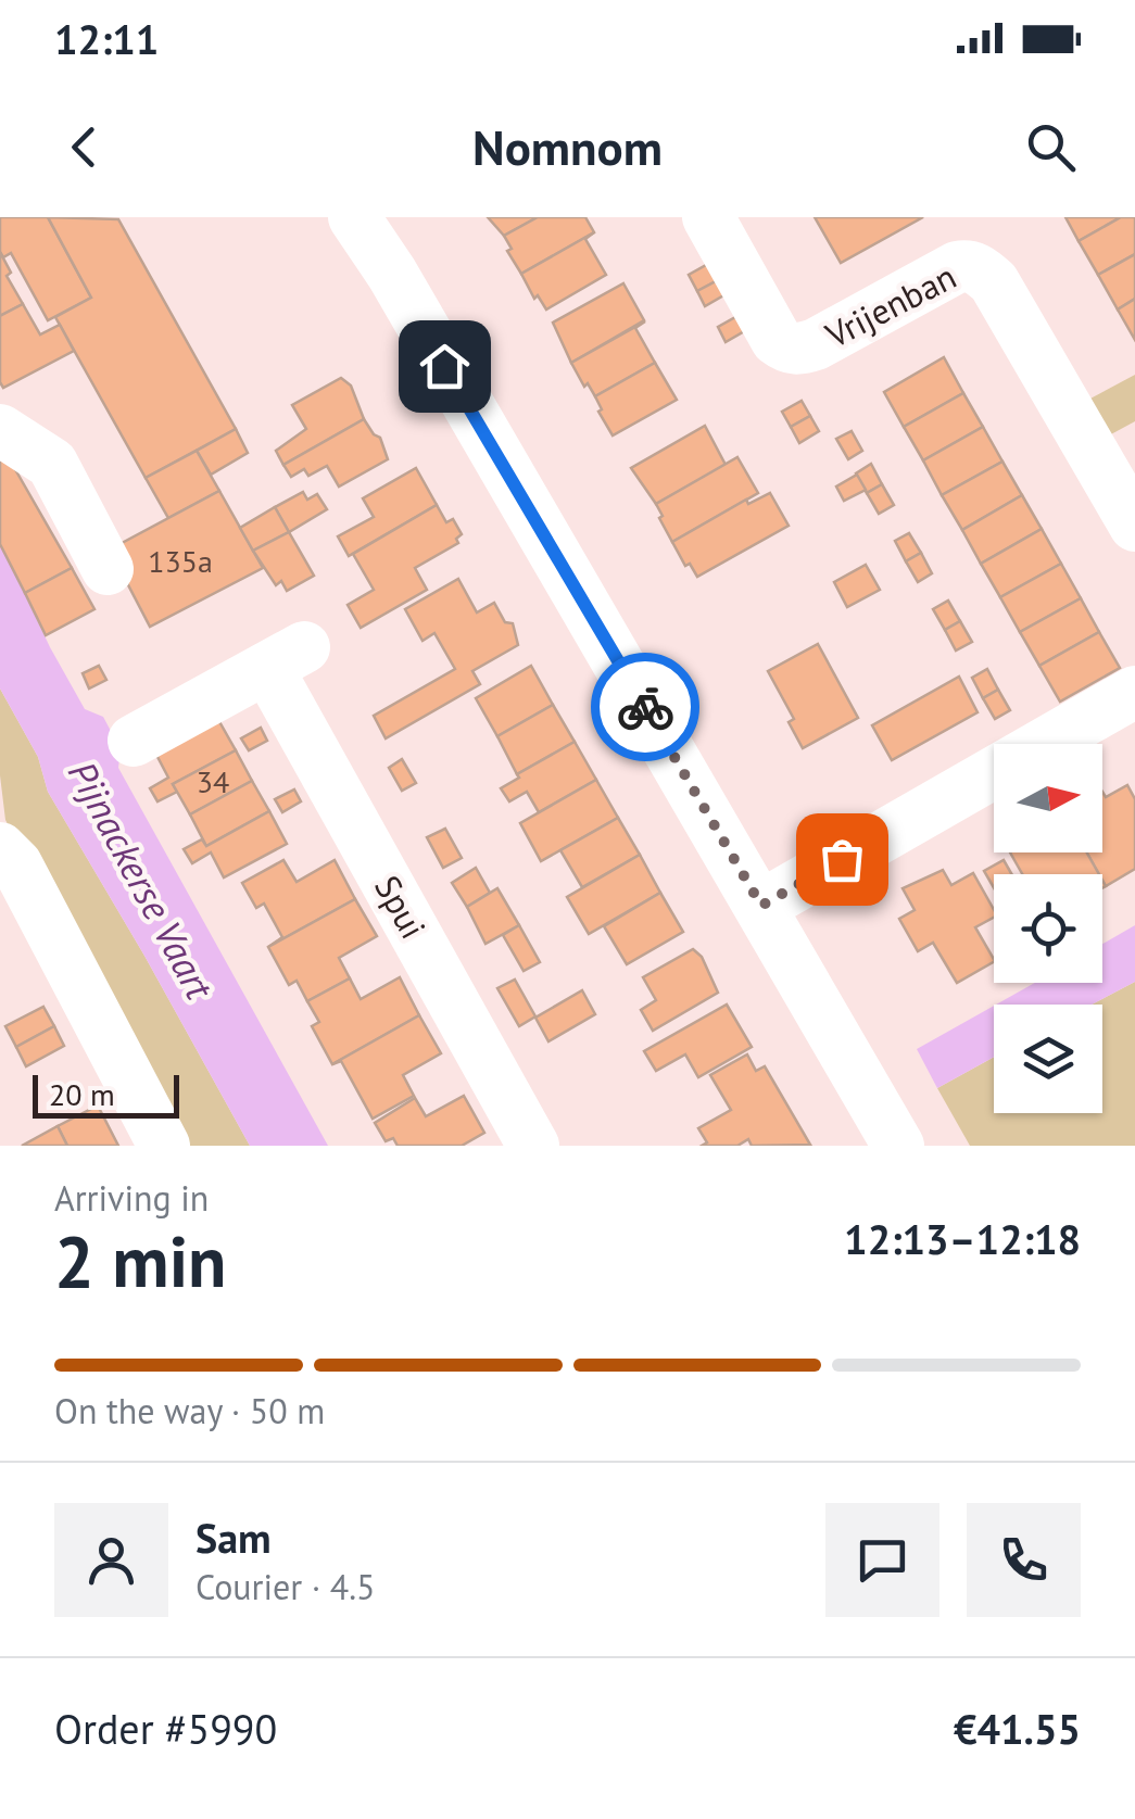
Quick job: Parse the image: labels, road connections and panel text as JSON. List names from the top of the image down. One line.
{"streets":{"street":["Vrijenban","Spui"]},"water":["Pijnackerse Vaart"],"house_numbers":["135a","34"],"scale_bar":"20 m","north":"right","page":{"status":"12:11","header":"Nomnom","scale":"20 m","heading":["2 min","Arriving in","12:13–12:18"],"panel":["Sam","Courier · 4.5","Order #5990","€41.55"],"bar":"On the way · 50 m"}}
